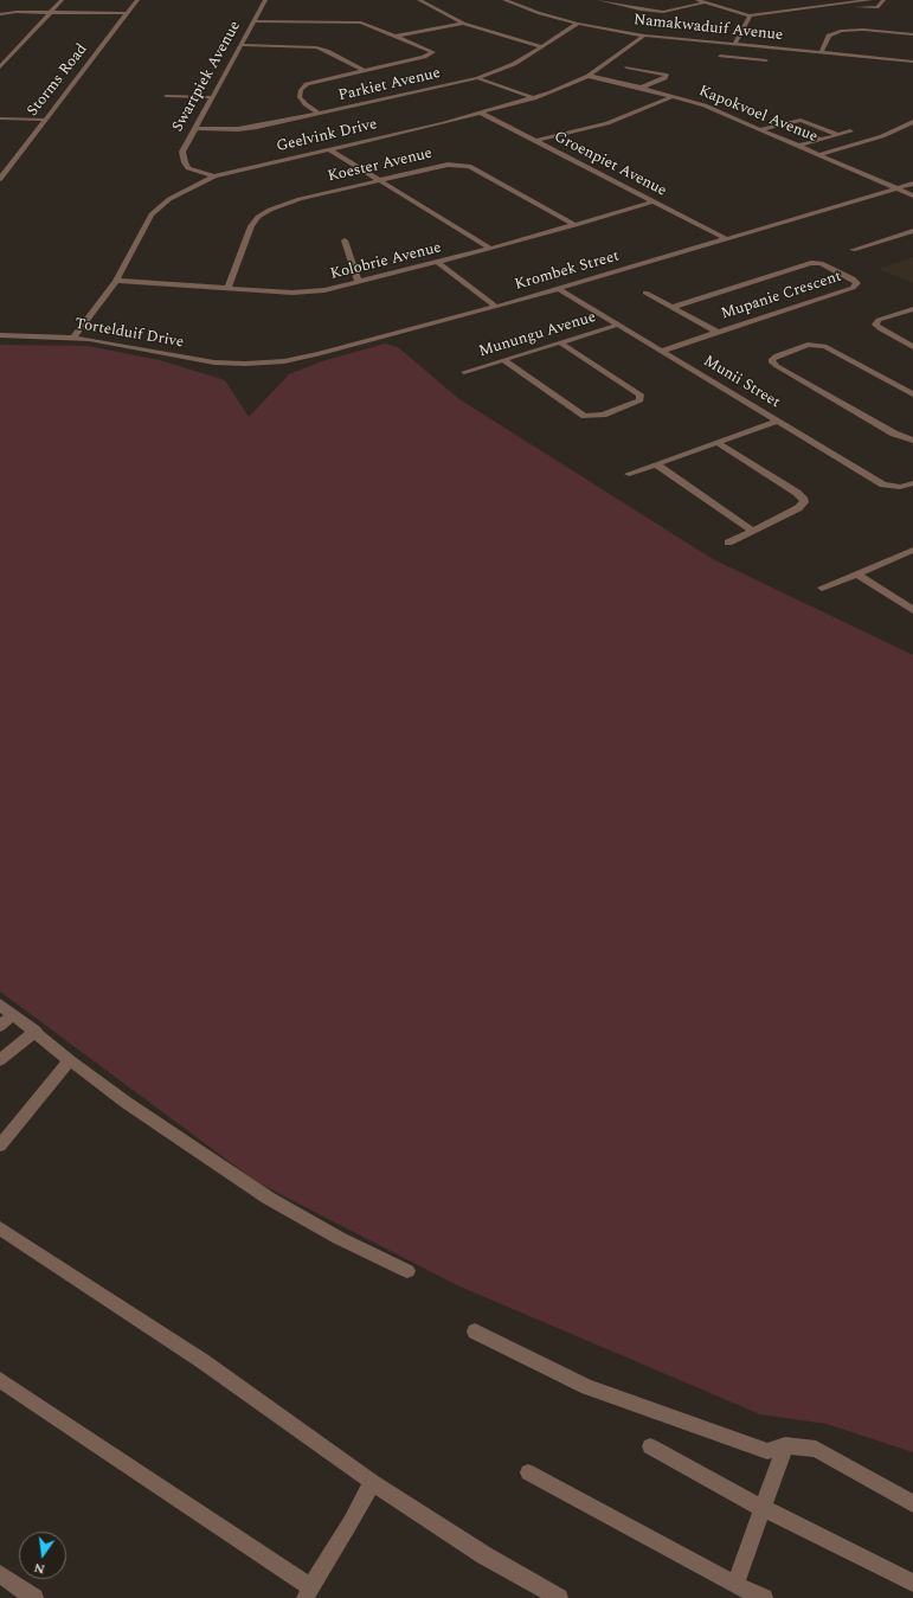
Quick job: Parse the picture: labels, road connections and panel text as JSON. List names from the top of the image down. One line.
{"streets":{"street":["Namakwaduif Avenue","Swartpiek Avenue","Storms Road","Parkiet Avenue","Kapokvoel Avenue","Geelvink Drive","Groenpiet Avenue","Koester Avenue","Kolobrie Avenue","Krombek Street","Mupanie Crescent","Tortelduif Drive","Munungu Avenue","Munii Street"]},"crossings":[["Namakwaduif Avenue","Parkiet Avenue"],["Namakwaduif Avenue","Geelvink Drive"],["Swartpiek Avenue","Parkiet Avenue"],["Swartpiek Avenue","Geelvink Drive"],["Kapokvoel Avenue","Geelvink Drive"],["Kapokvoel Avenue","Krombek Street"],["Geelvink Drive","Groenpiet Avenue"],["Geelvink Drive","Kolobrie Avenue"],["Geelvink Drive","Tortelduif Drive"],["Groenpiet Avenue","Kolobrie Avenue"],["Groenpiet Avenue","Krombek Street"],["Koester Avenue","Kolobrie Avenue"],["Krombek Street","Tortelduif Drive"],["Krombek Street","Munii Street"],["Mupanie Crescent","Munii Street"],["Munungu Avenue","Munii Street"]],"north":"bottom"}
